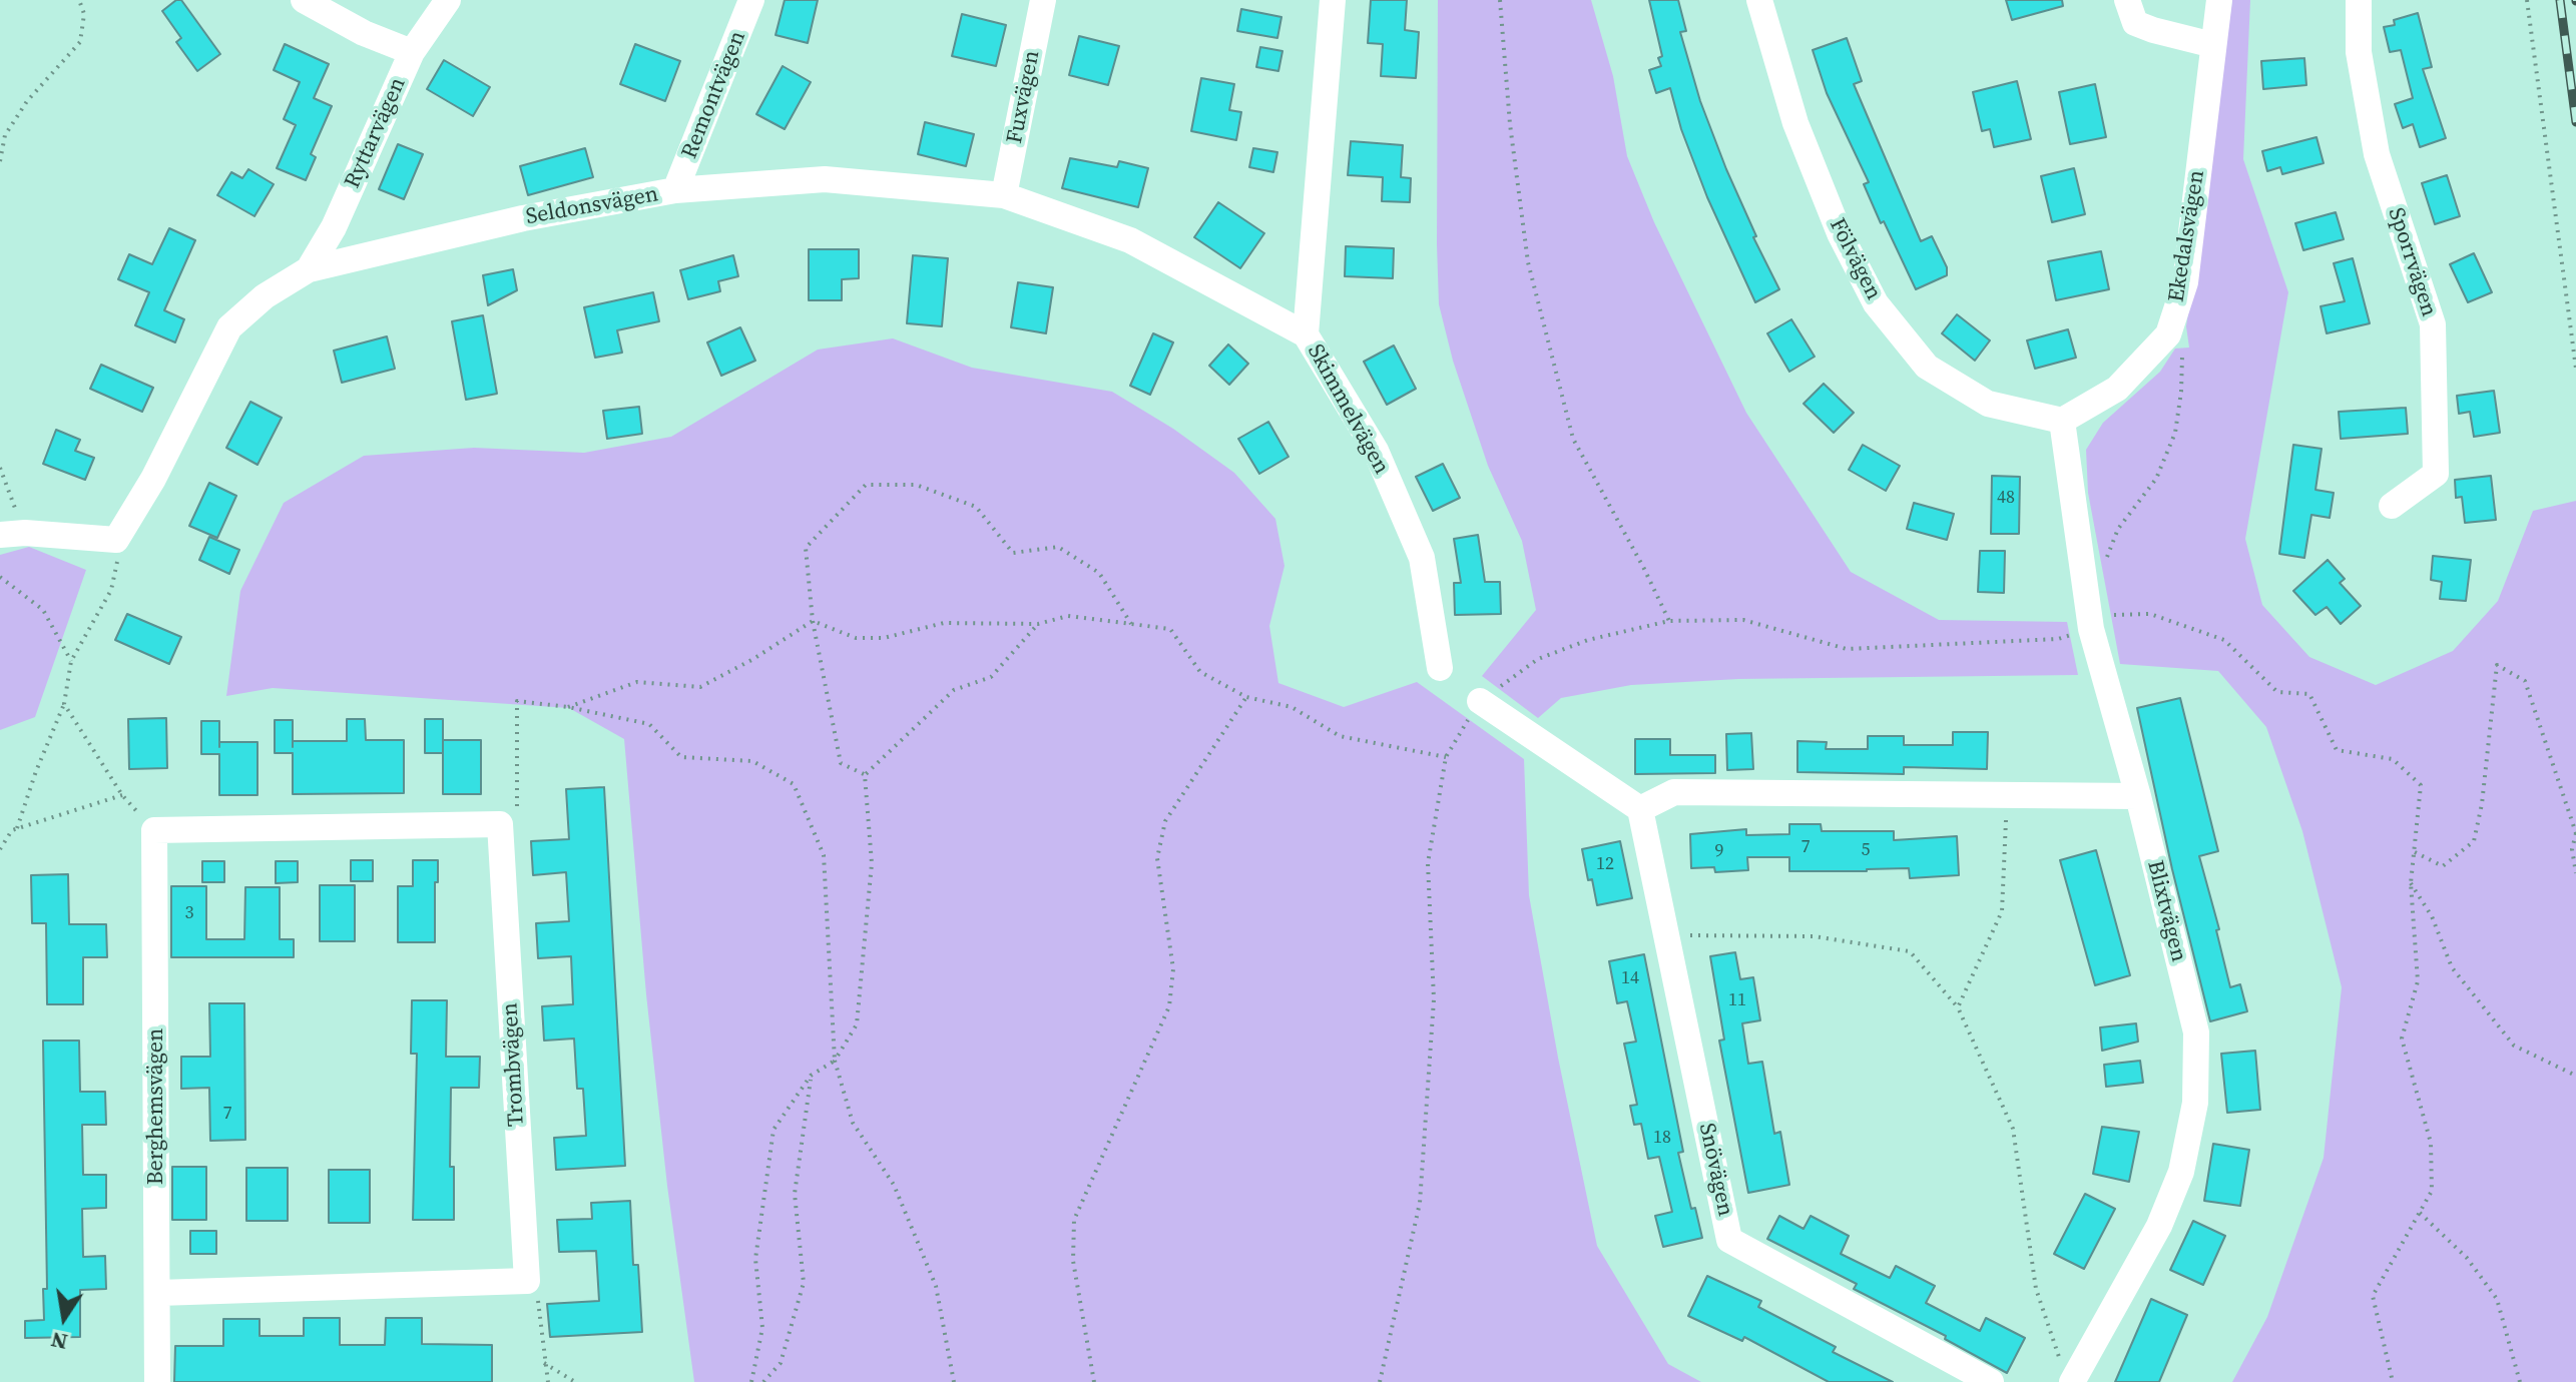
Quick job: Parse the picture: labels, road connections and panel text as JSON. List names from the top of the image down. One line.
{"streets":{"street":["Remontvägen","Fuxvägen","Ryttarvägen","Seldonsvägen","Ekedalsvägen","Fölvägen","Sporrvägen","Skimmelvägen","Blixtvägen","Trombvägen","Berghemsvägen","Snövägen"]},"crossings":[["Remontvägen","Seldonsvägen"],["Fuxvägen","Seldonsvägen"],["Ryttarvägen","Seldonsvägen"],["Seldonsvägen","Skimmelvägen"],["Ekedalsvägen","Fölvägen"],["Ekedalsvägen","Blixtvägen"],["Fölvägen","Blixtvägen"]],"house_numbers":["48","7","5","9","12","3","14","11","7","18"],"north":"bottom"}
